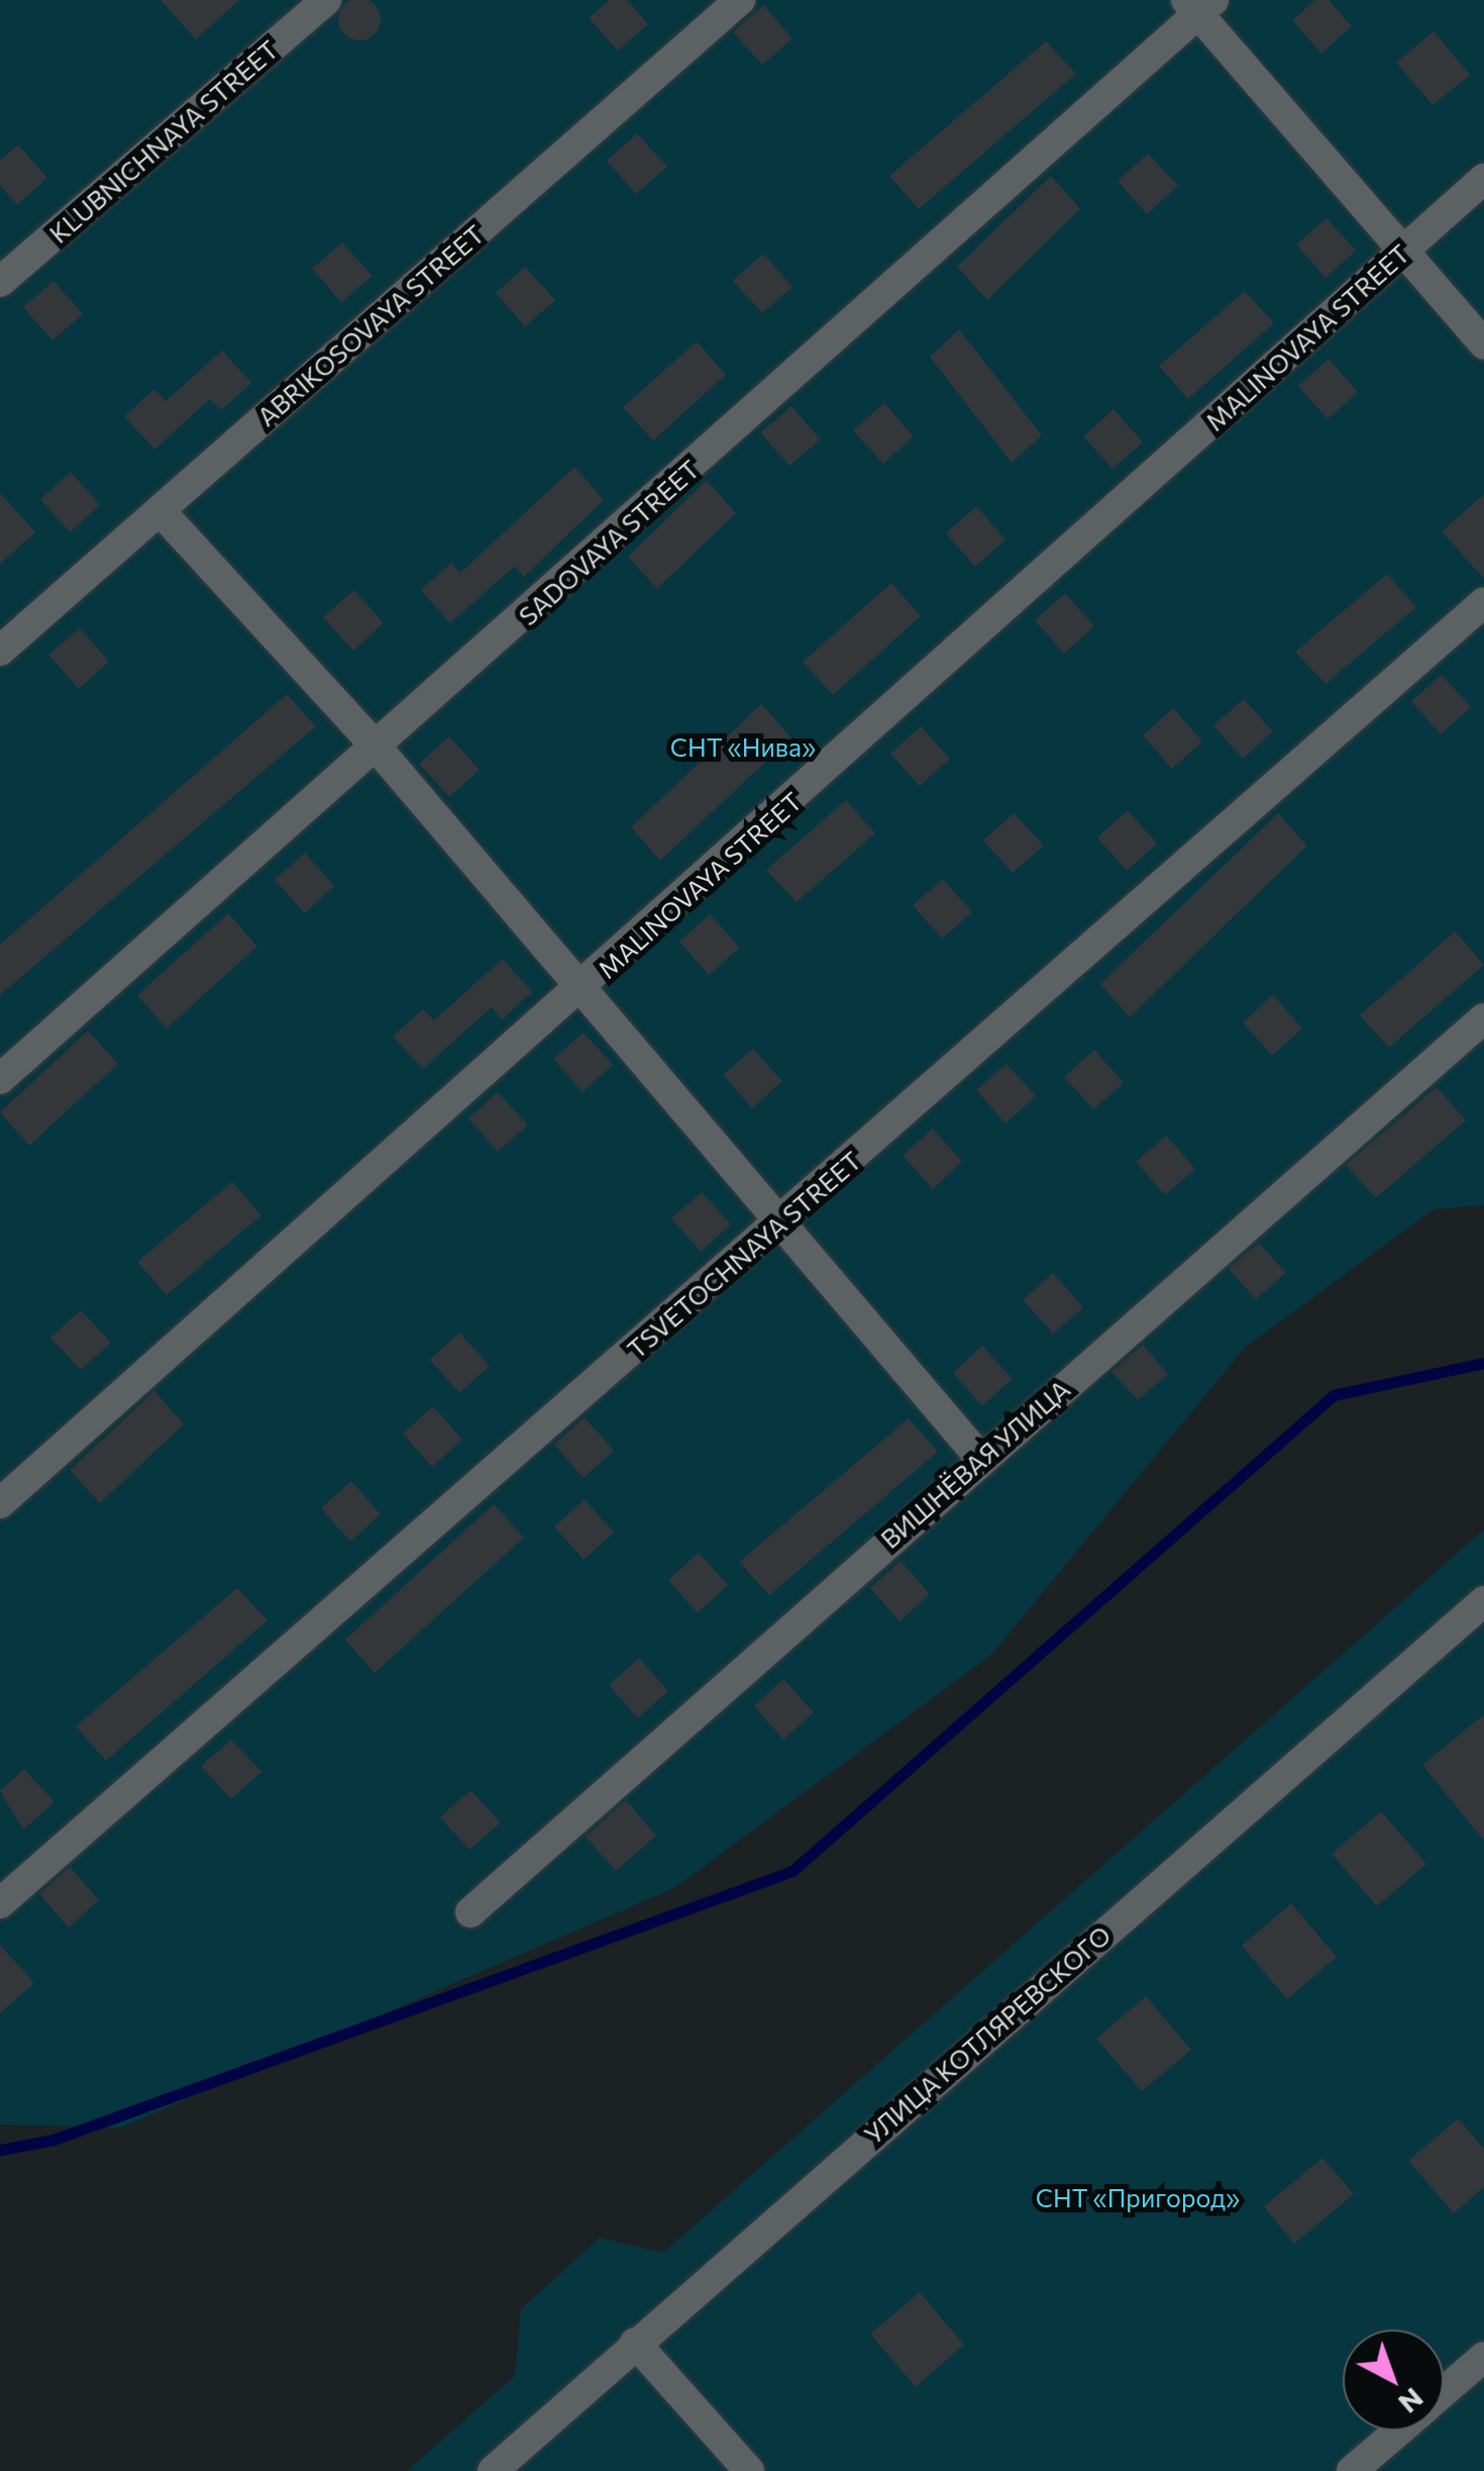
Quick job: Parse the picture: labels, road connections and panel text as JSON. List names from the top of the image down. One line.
{"streets":{"street":["KLUBNICHNAYA STREET","ABRIKOSOVAYA STREET","MALINOVAYA STREET","SADOVAYA STREET","TSVETOCHNAYA STREET","ВИШНЁВАЯ УЛИЦА","УЛИЦА КОТЛЯРЕВСКОГО"]},"parks":["СНТ «Нива»","СНТ «Пригород»"],"north":"bottom right"}
